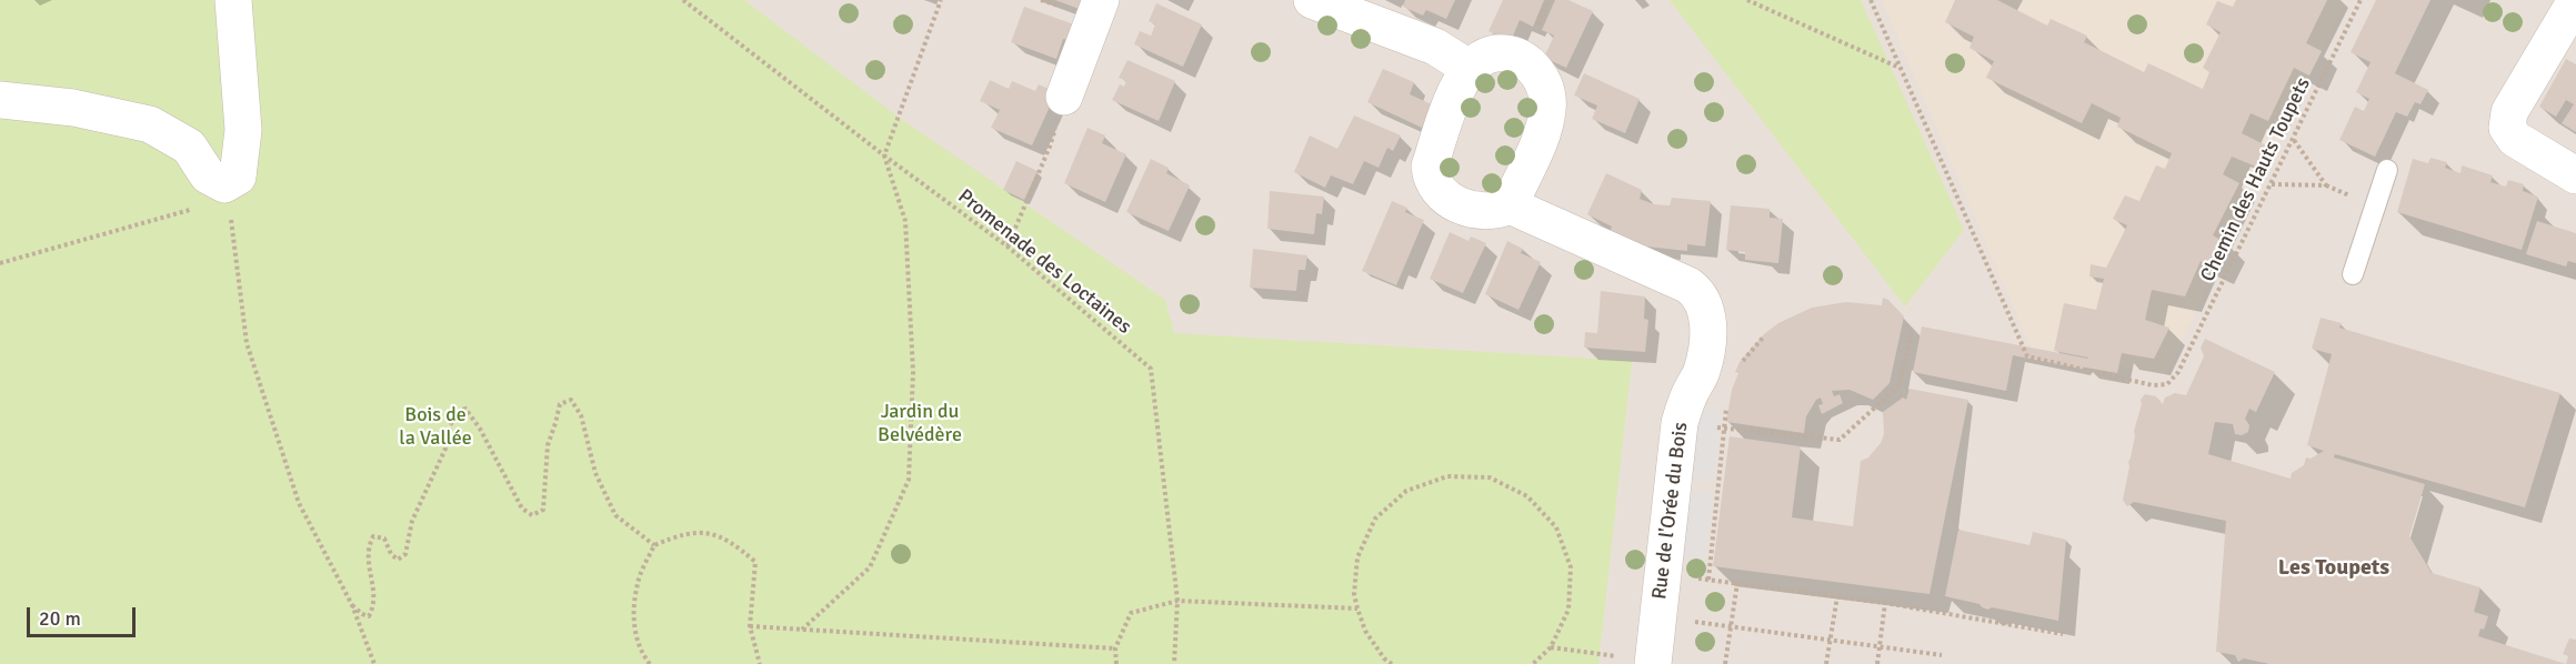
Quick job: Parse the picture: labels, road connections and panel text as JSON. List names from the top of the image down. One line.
{"streets":{"street":["Rue de l'Orée du Bois"],"path":["Chemin des Hauts Toupets","Promenade des Loctaines"]},"districts":["Les Toupets"],"parks":["Jardin du Belvédère","Bois de la Vallée"],"scale_bar":"20 m"}
